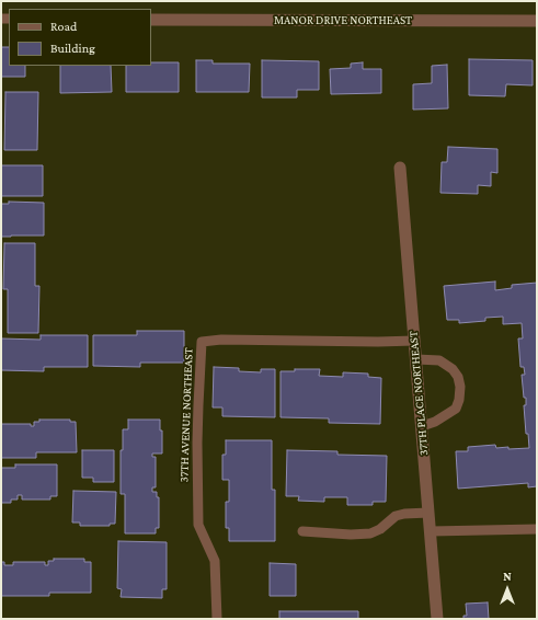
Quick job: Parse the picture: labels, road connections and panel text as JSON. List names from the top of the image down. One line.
{"streets":{"street":["MANOR DRIVE NORTHEAST","37TH PLACE NORTHEAST"],"lane":["37TH AVENUE NORTHEAST"]},"crossings":[["37TH PLACE NORTHEAST","37TH AVENUE NORTHEAST"]],"legend":["Road","Building"],"north":"top"}
